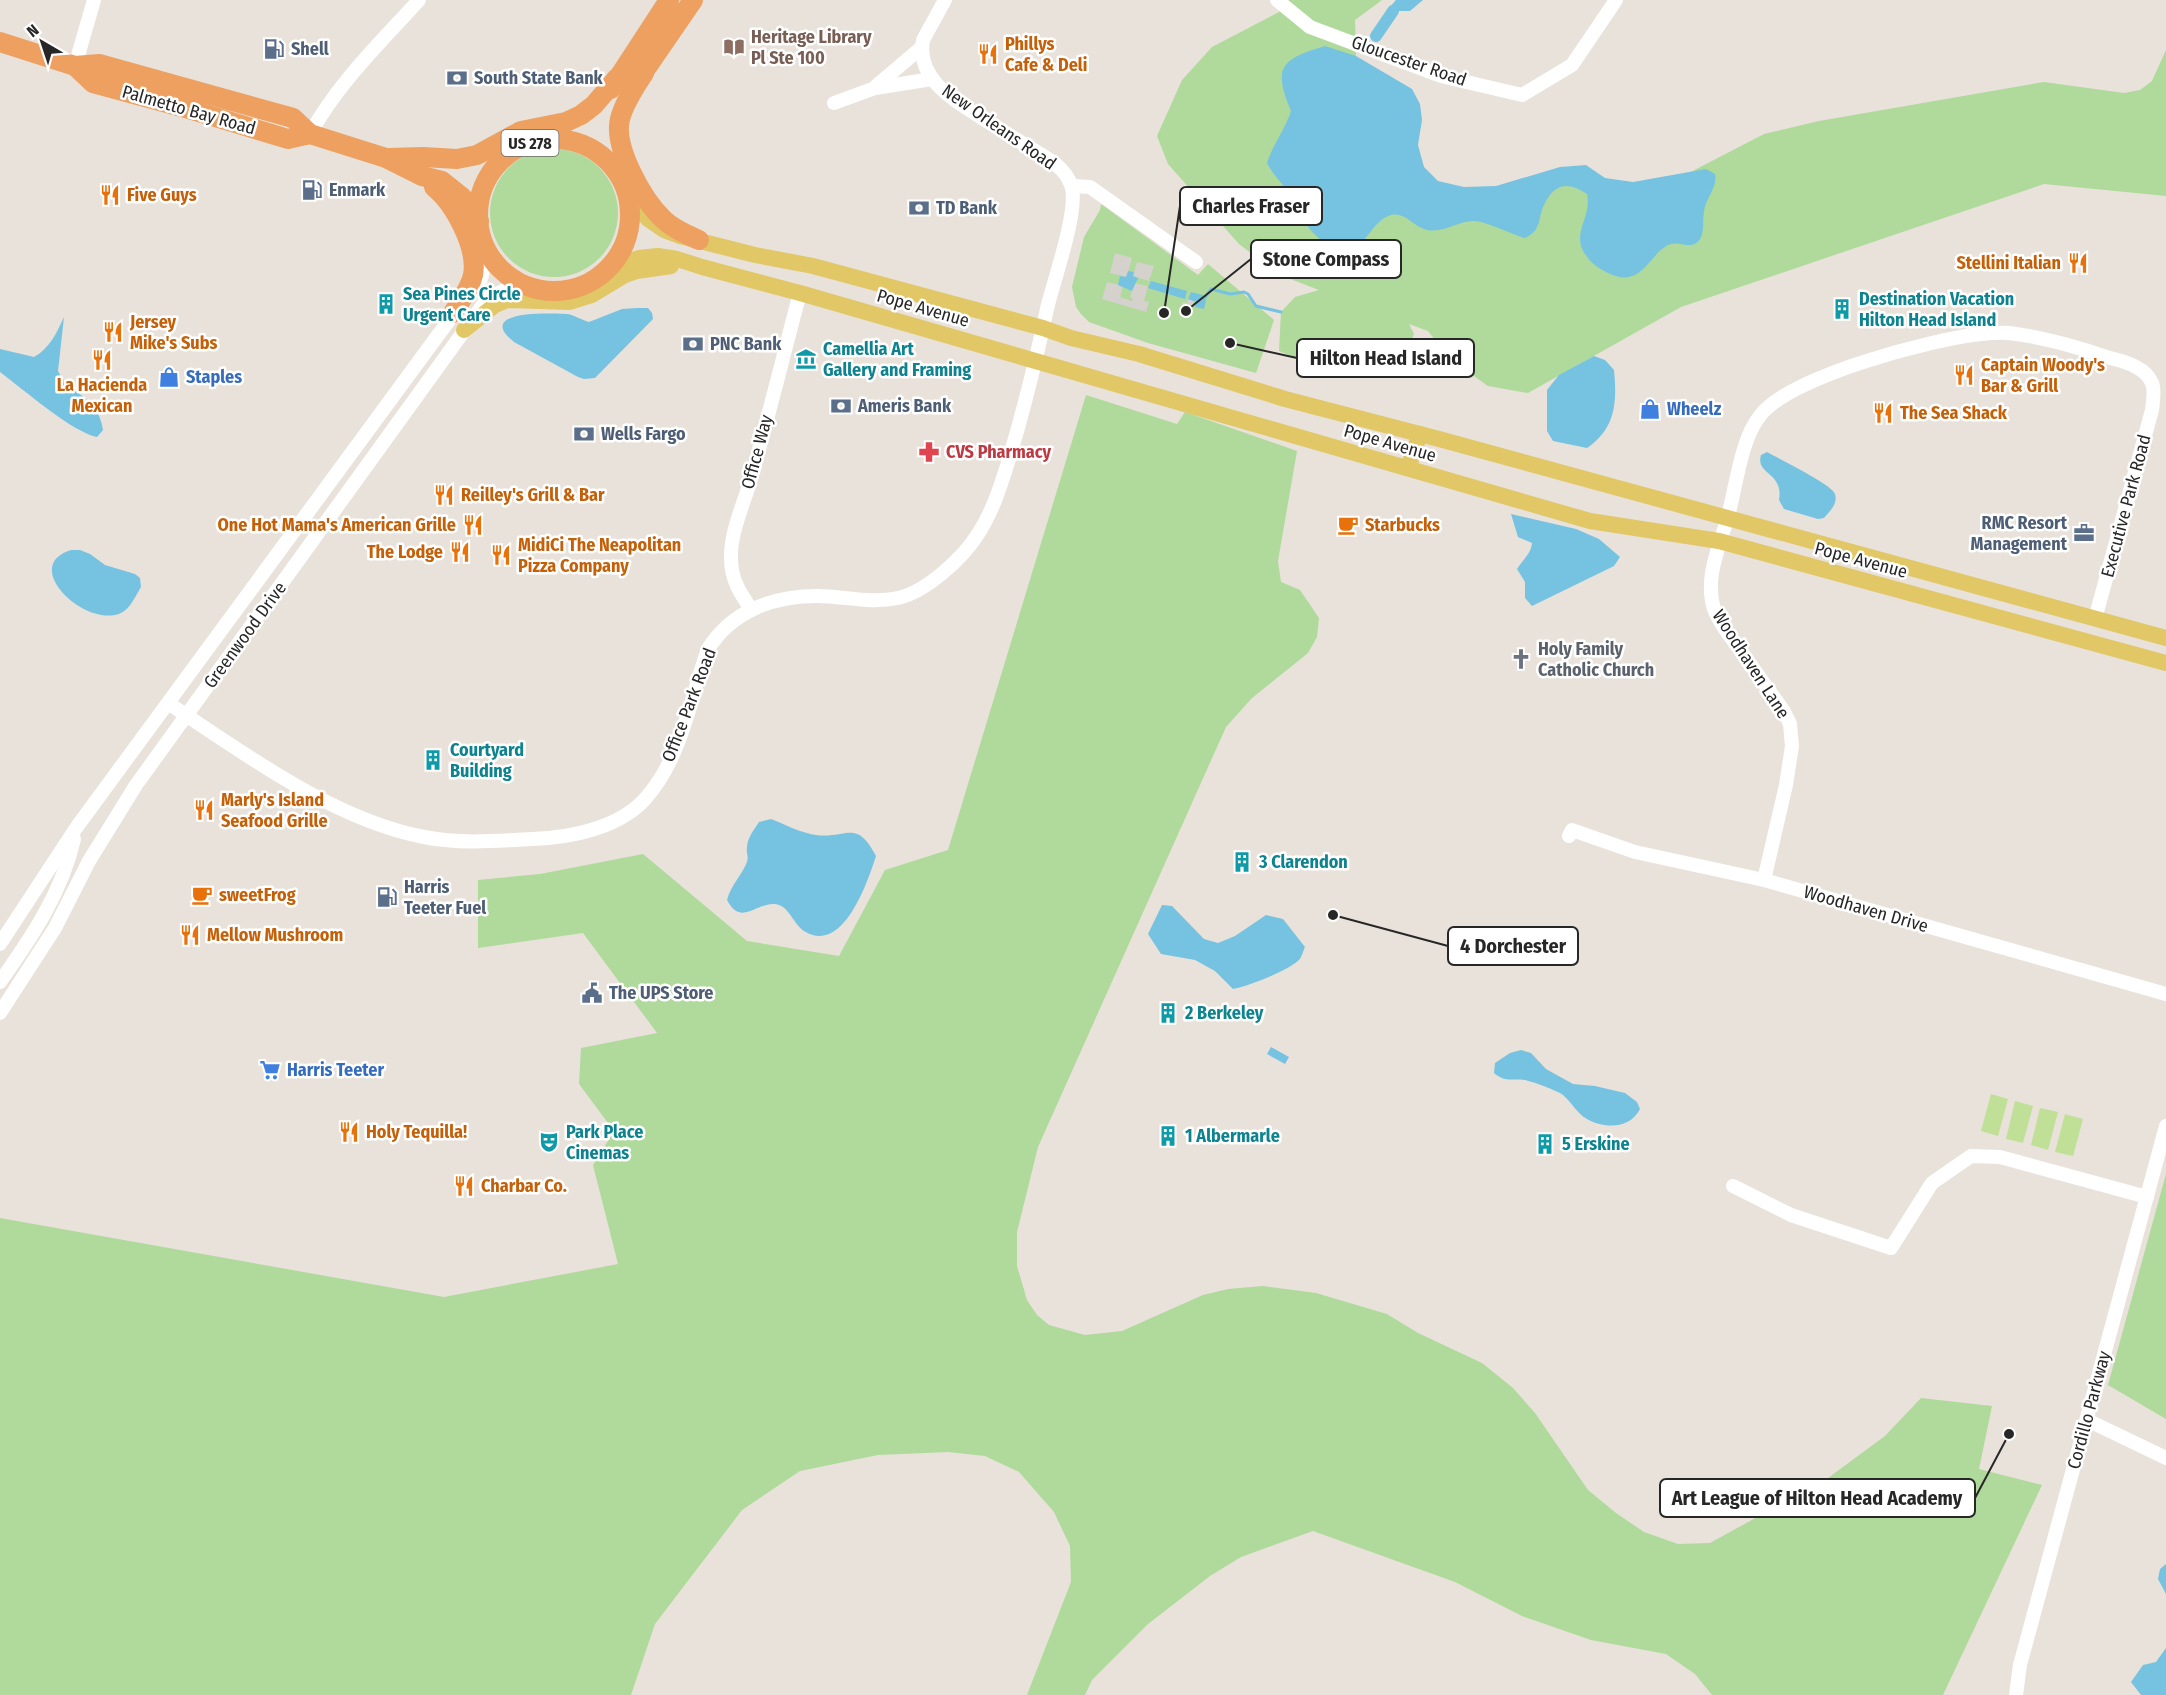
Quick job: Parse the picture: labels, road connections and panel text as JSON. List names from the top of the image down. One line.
{"streets":{"highway":["Palmetto Bay Road","US 278"],"main road":["Pope Avenue"],"street":["Gloucester Road","New Orleans Road","Office Way","Executive Park Road","Greenwood Drive","Woodhaven Lane","Office Park Road","Woodhaven Drive","Cordillo Parkway"]},"crossings":[["Palmetto Bay Road","US 278"],["New Orleans Road","Pope Avenue"],["New Orleans Road","Office Park Road"],["US 278","Pope Avenue"],["US 278","Greenwood Drive"],["Pope Avenue","Office Way"],["Pope Avenue","Executive Park Road"],["Pope Avenue","Greenwood Drive"],["Pope Avenue","Woodhaven Lane"],["Pope Avenue","Office Park Road"],["Office Way","Office Park Road"],["Executive Park Road","Woodhaven Lane"],["Greenwood Drive","Office Park Road"],["Woodhaven Lane","Woodhaven Drive"]],"places":{"library":["Heritage Library Pl Ste 100"],"fuel station":["Shell","Enmark","Harris Teeter Fuel"],"restaurant":["Phillys Cafe & Deli","Five Guys","Stellini Italian","Jersey Mike's Subs","La Hacienda Mexican","Captain Woody's Bar & Grill","The Sea Shack","Reilley's Grill & Bar","One Hot Mama's American Grille","The Lodge","MidiCi The Neapolitan Pizza Company","Marly's Island Seafood Grille","Mellow Mushroom","Holy Tequilla!","Charbar Co."],"bank":["South State Bank","TD Bank","PNC Bank","Ameris Bank","Wells Fargo"],"building":["Sea Pines Circle Urgent Care","Destination Vacation Hilton Head Island","Courtyard Building","3 Clarendon","2 Berkeley","1 Albermarle","5 Erskine"],"other":["Stone Compass","Charles Fraser","Hilton Head Island","4 Dorchester","Art League of Hilton Head Academy"],"museum":["Camellia Art Gallery and Framing"],"shop":["Staples","Wheelz"],"pharmacy":["CVS Pharmacy"],"cafe":["Starbucks","sweetFrog"],"office":["RMC Resort Management"],"church":["Holy Family Catholic Church"],"public building":["The UPS Store"],"supermarket":["Harris Teeter"],"theatre":["Park Place Cinemas"]},"north":"top left"}
